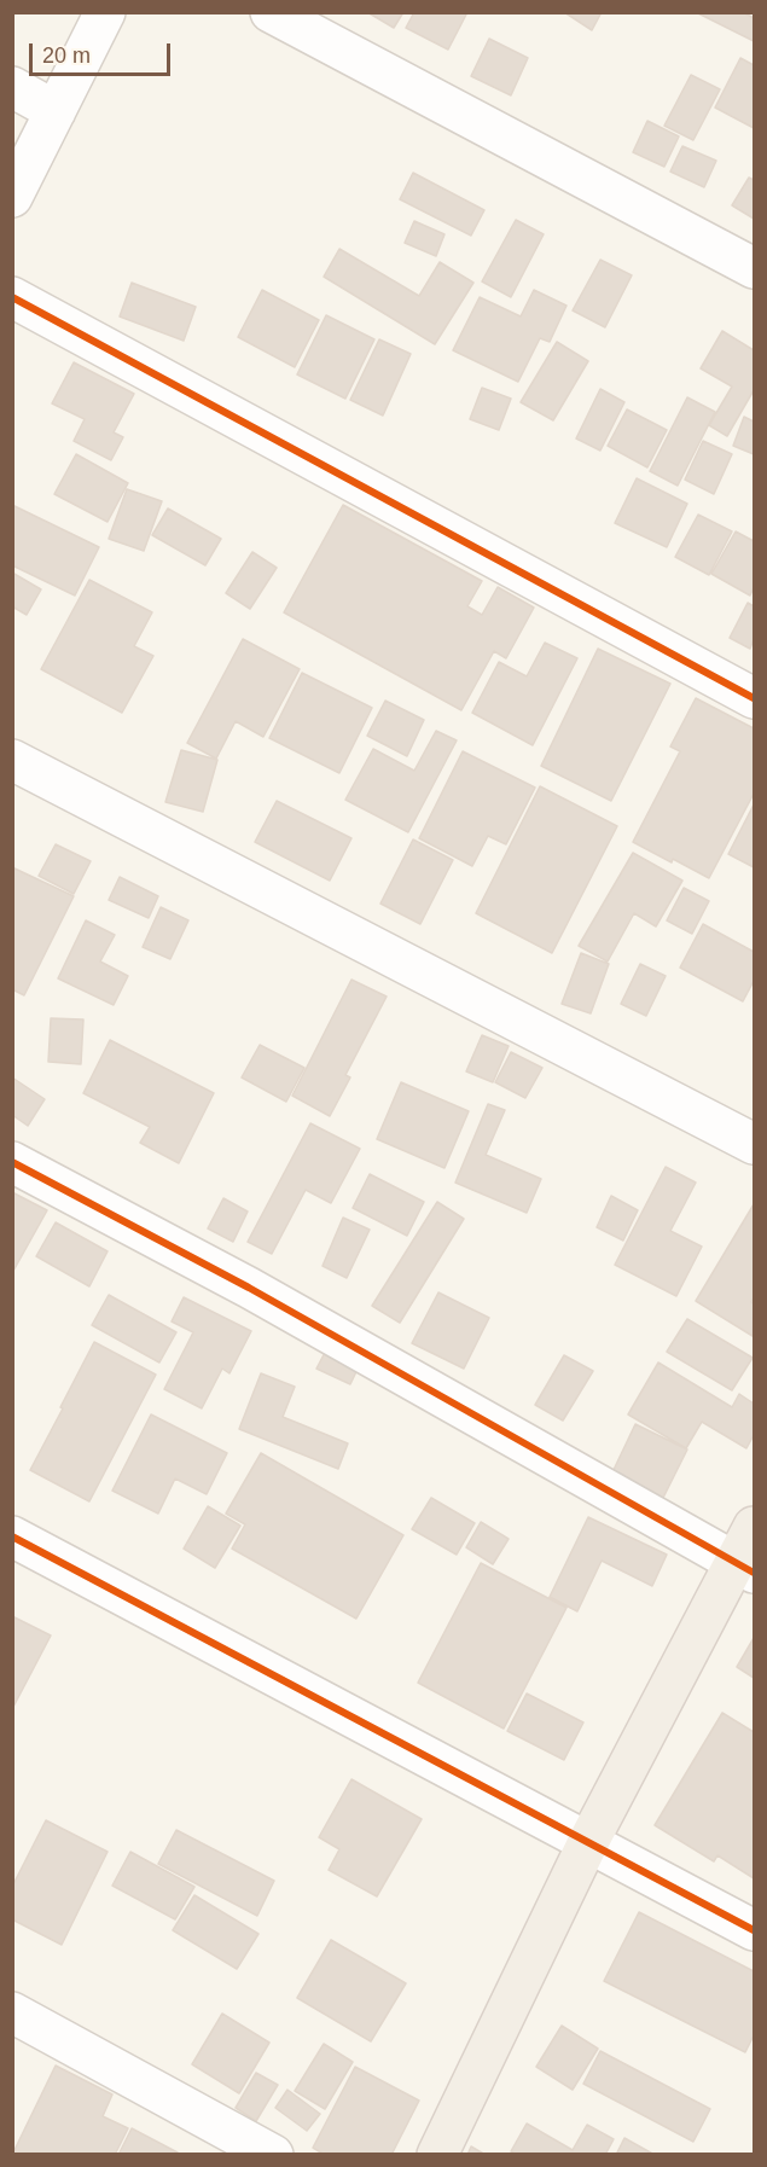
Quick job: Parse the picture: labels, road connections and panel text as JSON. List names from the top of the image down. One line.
{"scale_bar":"20 m"}
